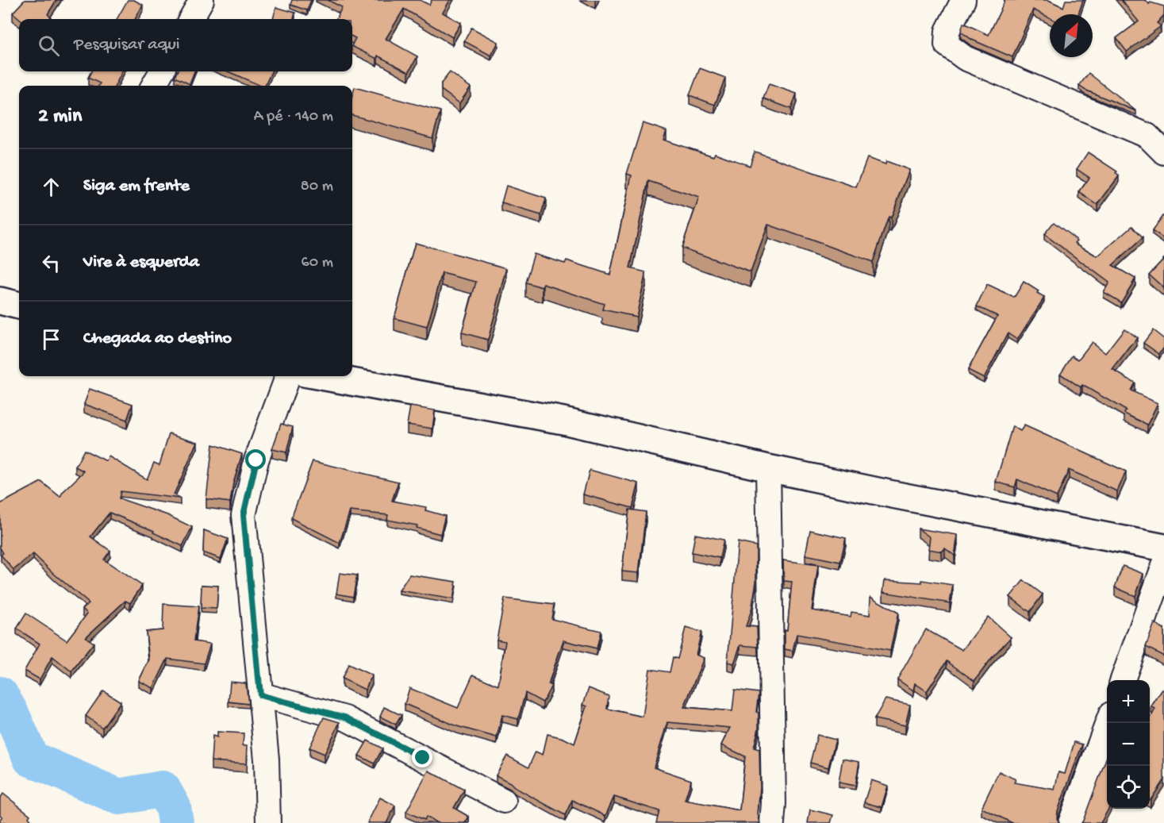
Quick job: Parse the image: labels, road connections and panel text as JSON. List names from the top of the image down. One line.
{"north":"top right","page":{"search":"Pesquisar aqui","heading":["2 min","A pé · 140 m"],"list":[["Siga em frente","80 m"],["Vire à esquerda","60 m"],"Chegada ao destino"],"map_buttons":["+","−"]}}
